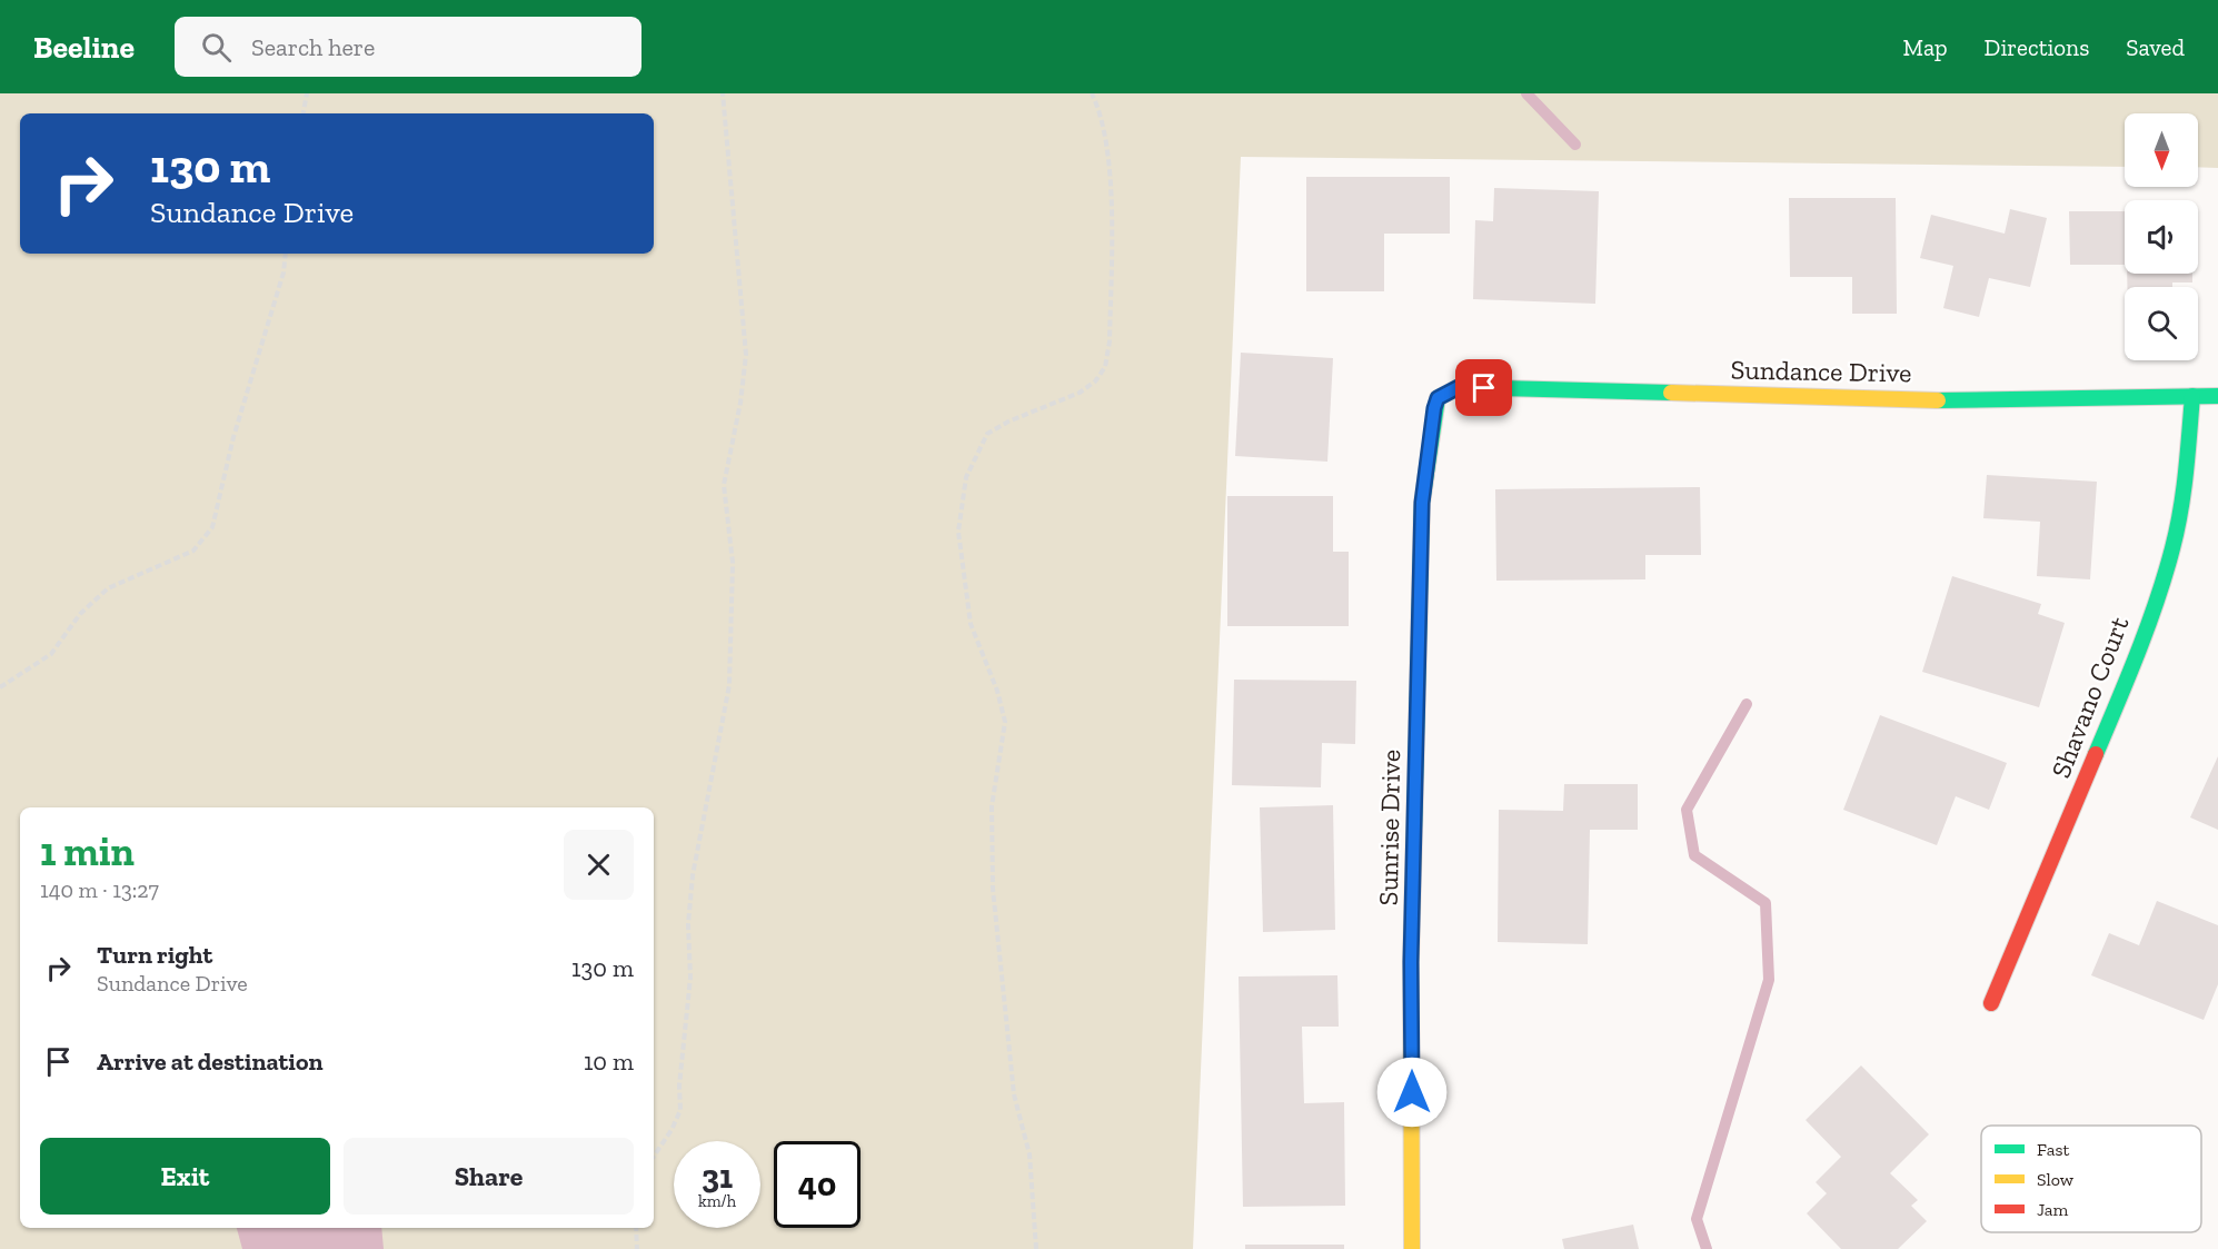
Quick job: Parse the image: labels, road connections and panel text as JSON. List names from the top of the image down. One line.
{"streets":{"street":["Sundance Drive","Shavano Court","Sunrise Drive"]},"crossings":[["Sundance Drive","Shavano Court"],["Sundance Drive","Sunrise Drive"]],"legend":["Fast","Slow","Jam"],"north":"bottom","page":{"header":"Beeline","search":"Search here","nav":["Map","Directions","Saved"],"turn":["130 m","Sundance Drive"],"heading":["1 min","140 m · 13:27"],"list":[{"name":"Turn right","note":"Sundance Drive","value":"130 m"},{"name":"Arrive at destination","value":"10 m"}],"buttons":["Exit","Share"],"speed":"31 km/h","limit":"40"}}
